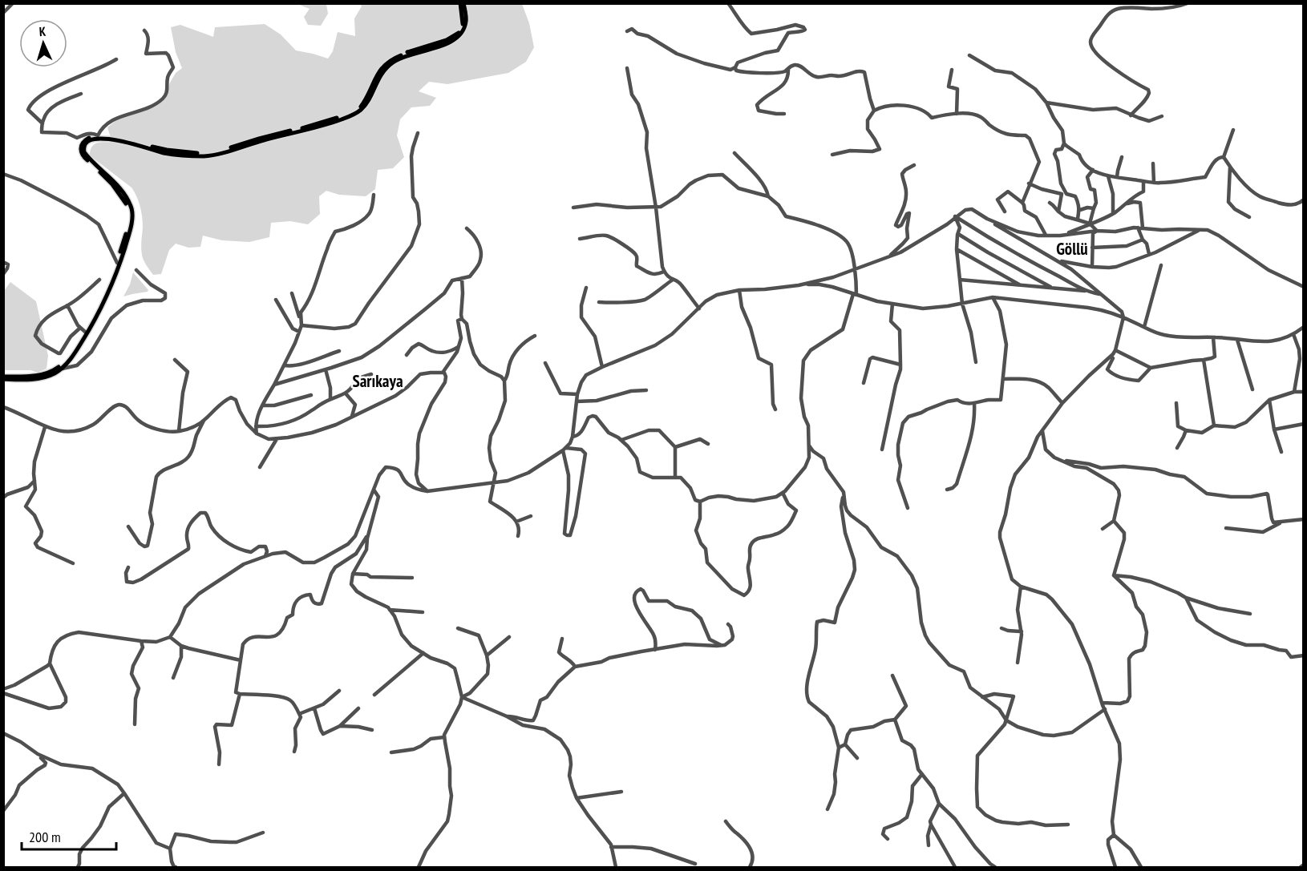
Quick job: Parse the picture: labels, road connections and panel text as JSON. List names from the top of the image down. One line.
{"districts":["Göllü","Sarıkaya"],"scale_bar":"200 m","north":"top"}
